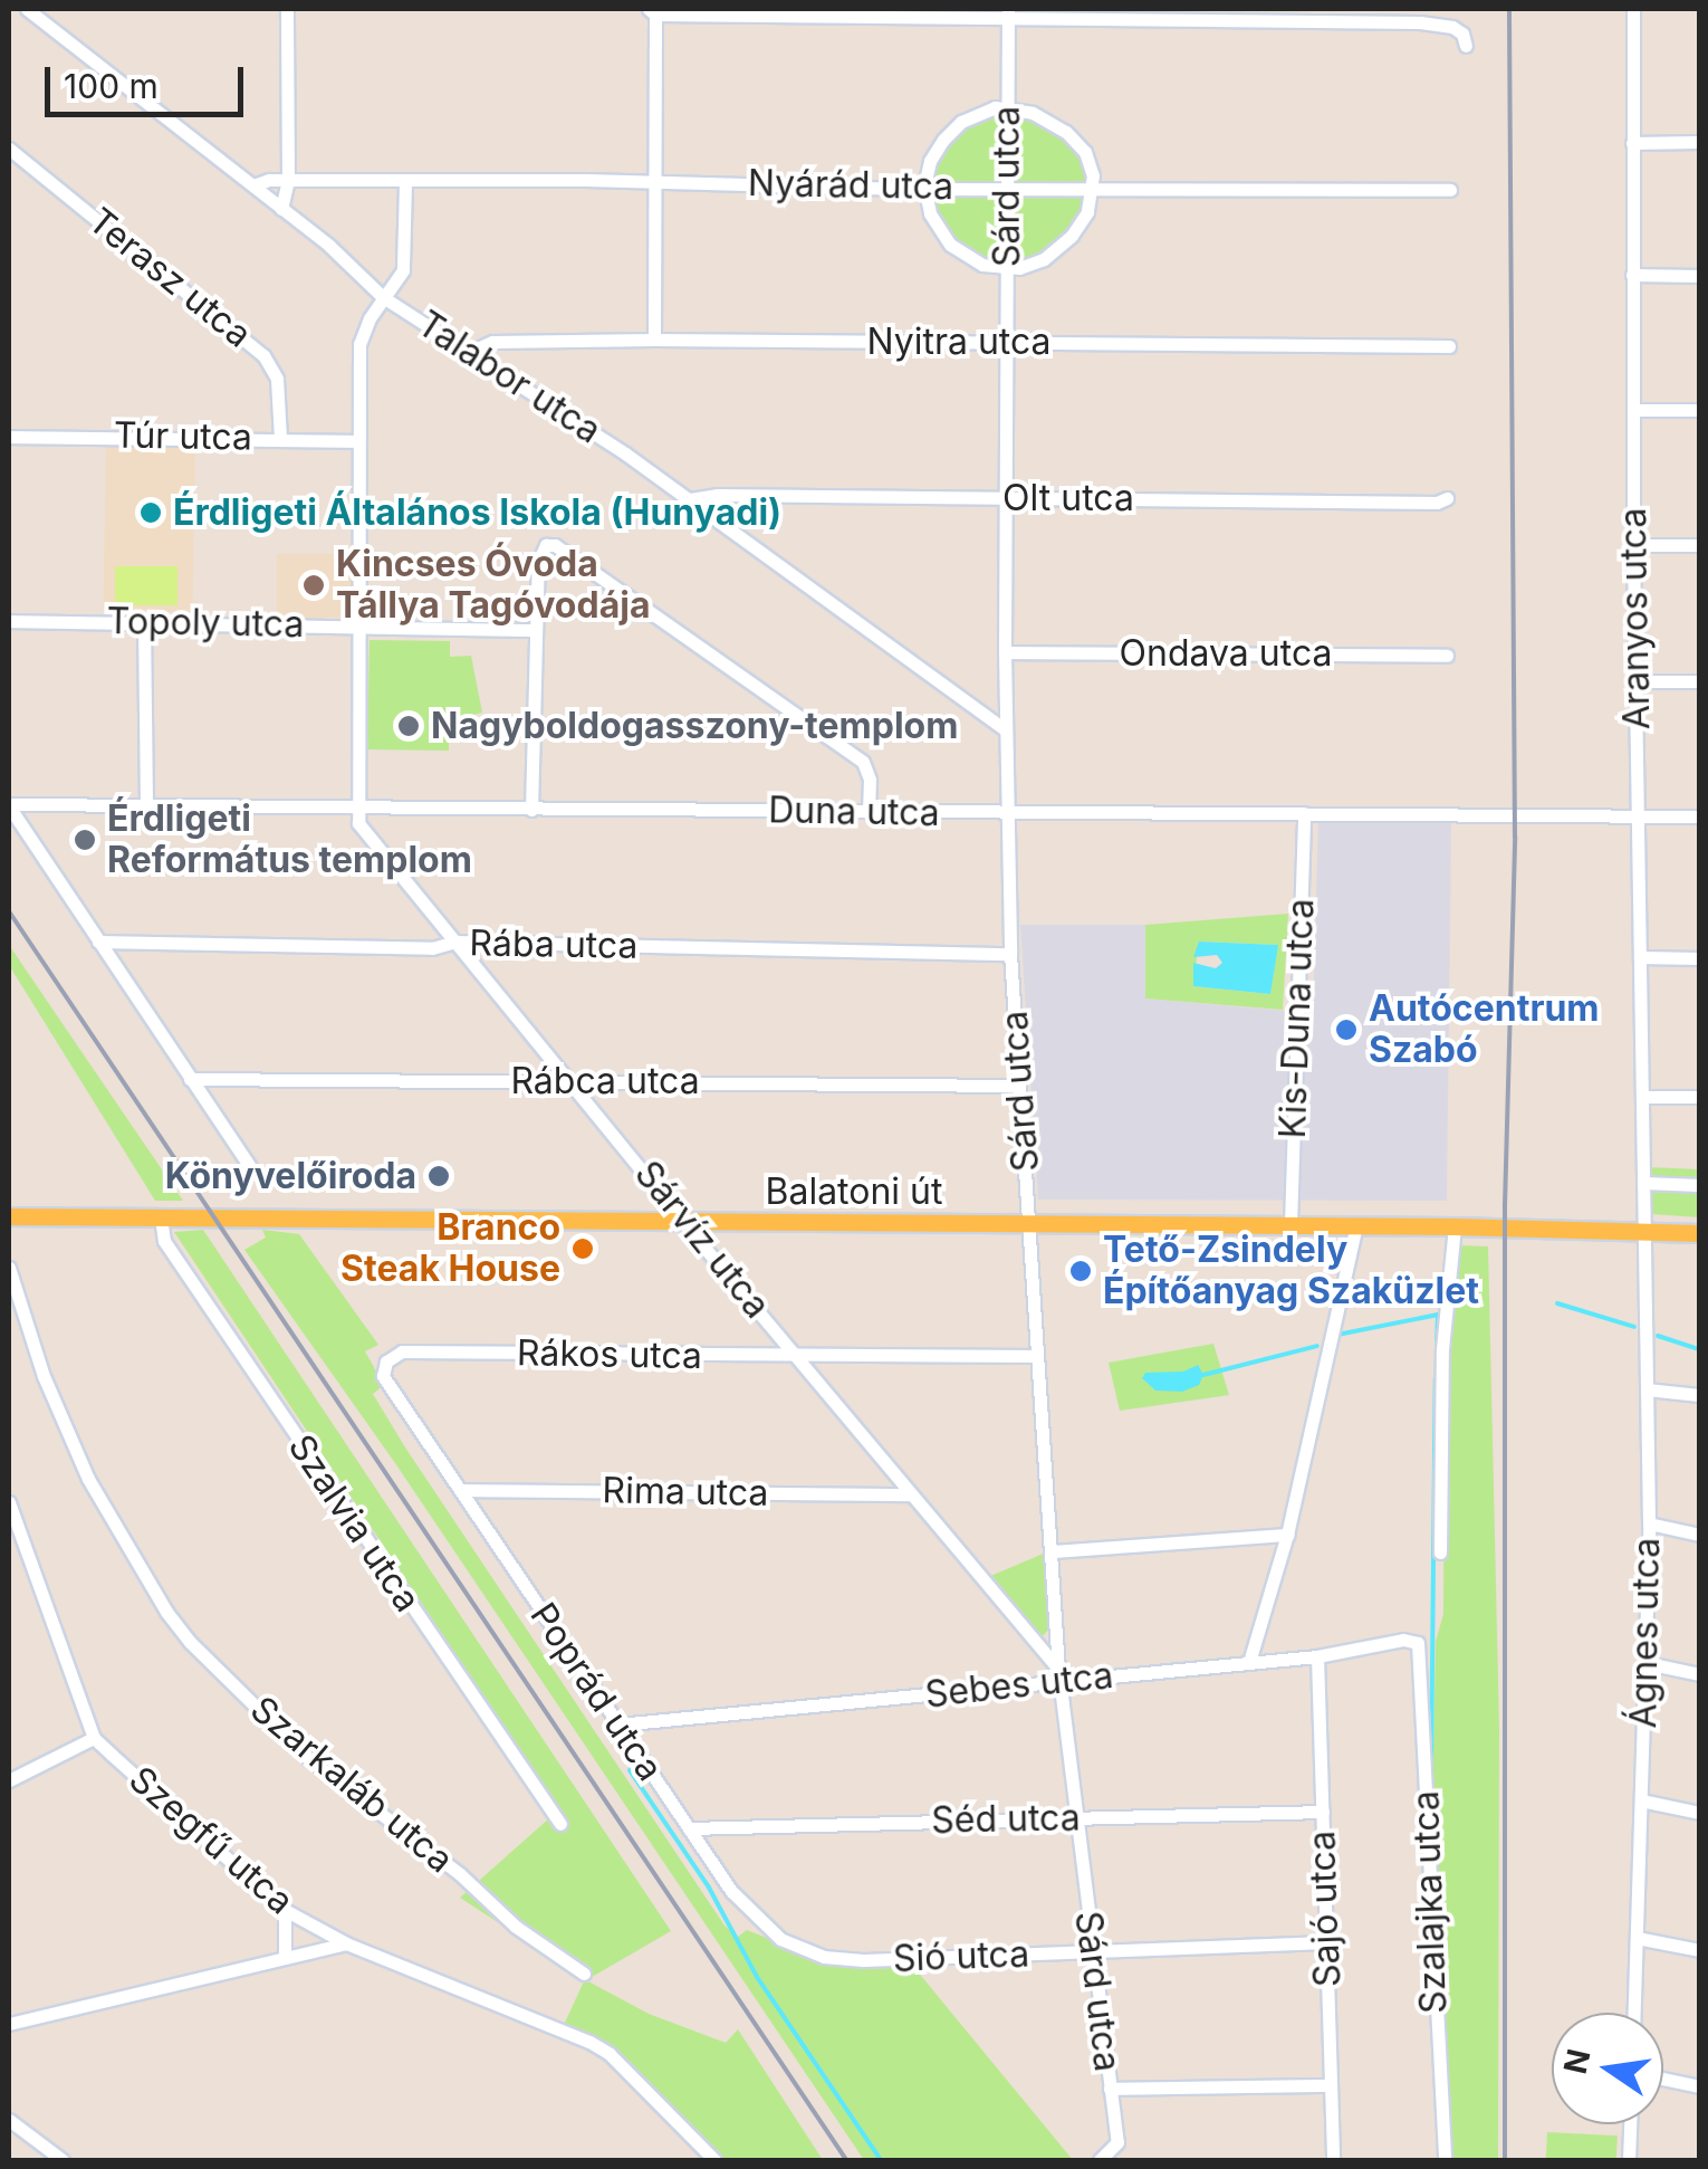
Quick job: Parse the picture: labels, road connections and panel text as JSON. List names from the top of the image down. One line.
{"streets":{"main road":["Balatoni út"],"street":["Nyárád utca","Sárd utca","Terasz utca","Nyitra utca","Talabor utca","Túr utca","Olt utca","Aranyos utca","Topoly utca","Ondava utca","Duna utca","Rába utca","Kis-Duna utca","Rábca utca","Sárvíz utca","Rákos utca","Rima utca","Szalvia utca","Ágnes utca","Sebes utca","Poprád utca","Szarkaláb utca","Séd utca","Szegfű utca","Szalajka utca","Sajó utca","Sió utca"]},"crossings":[["Nyárád utca","Sárd utca"],["Nyárád utca","Talabor utca"],["Sárd utca","Nyitra utca"],["Sárd utca","Talabor utca"],["Sárd utca","Olt utca"],["Sárd utca","Ondava utca"],["Sárd utca","Duna utca"],["Sárd utca","Rába utca"],["Sárd utca","Rábca utca"],["Sárd utca","Balatoni út"],["Sárd utca","Sárvíz utca"],["Sárd utca","Rákos utca"],["Sárd utca","Sebes utca"],["Sárd utca","Séd utca"],["Sárd utca","Sió utca"],["Terasz utca","Túr utca"],["Nyitra utca","Talabor utca"],["Talabor utca","Olt utca"],["Aranyos utca","Duna utca"],["Aranyos utca","Balatoni út"],["Aranyos utca","Ágnes utca"],["Duna utca","Kis-Duna utca"],["Duna utca","Sárvíz utca"],["Rába utca","Sárvíz utca"],["Kis-Duna utca","Balatoni út"],["Rábca utca","Sárvíz utca"],["Balatoni út","Sárvíz utca"],["Balatoni út","Szalvia utca"],["Balatoni út","Ágnes utca"],["Sárvíz utca","Rákos utca"],["Sárvíz utca","Rima utca"],["Sárvíz utca","Sebes utca"],["Rákos utca","Poprád utca"],["Rima utca","Poprád utca"],["Sebes utca","Poprád utca"],["Sebes utca","Szalajka utca"],["Sebes utca","Sajó utca"],["Poprád utca","Séd utca"],["Poprád utca","Sió utca"],["Séd utca","Sajó utca"],["Sajó utca","Sió utca"]],"places":["Érdligeti Általános Iskola (Hunyadi)","Kincses Óvoda Tállya Tagóvodája","Nagyboldogasszony-templom","Érdligeti Református templom","Autócentrum Szabó","Könyvelőiroda","Branco Steak House","Tető-Zsindely Építőanyag Szaküzlet"],"scale_bar":"100 m","north":"left"}
